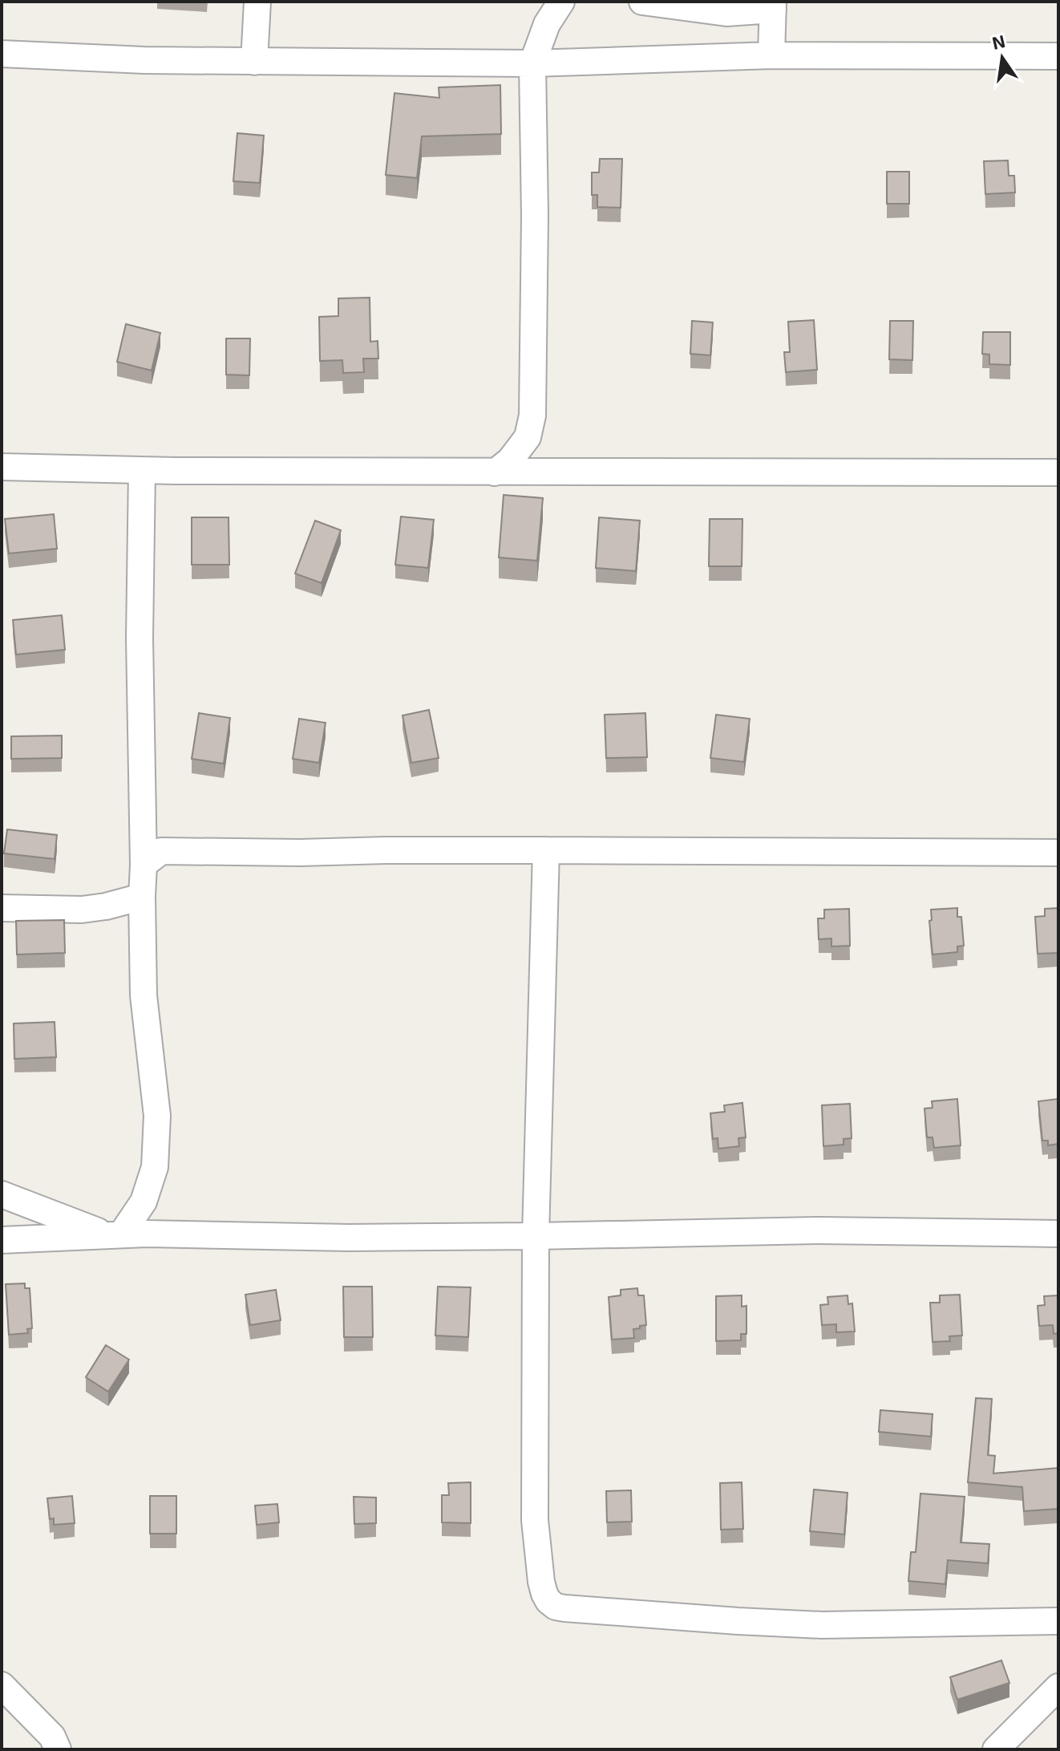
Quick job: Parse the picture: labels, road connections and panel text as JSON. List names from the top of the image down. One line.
{"north":"top"}
